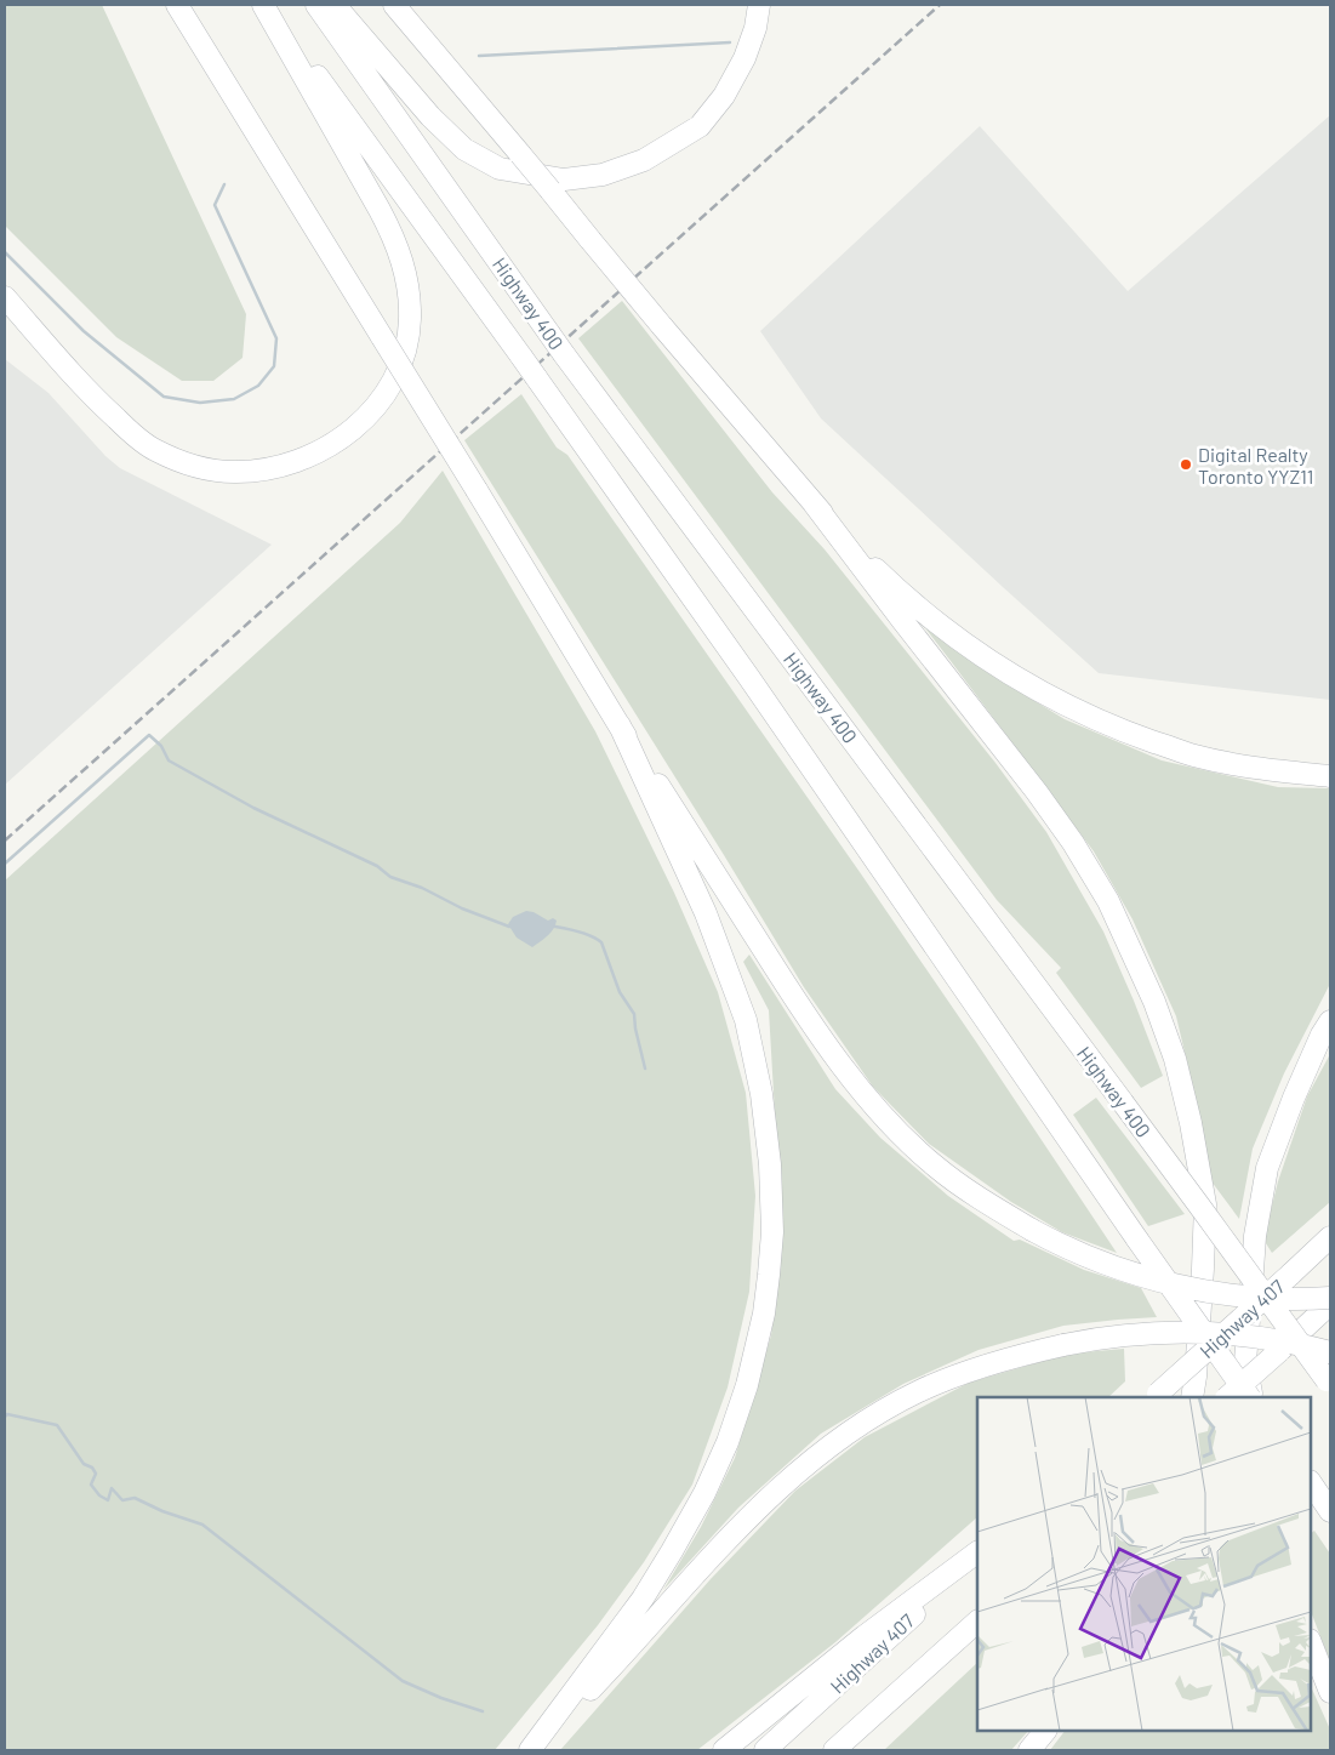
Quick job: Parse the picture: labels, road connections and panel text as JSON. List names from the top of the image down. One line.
{"streets":{"highway":["Highway 400","Highway 407"]},"places":["Digital Realty Toronto YYZ11"]}
